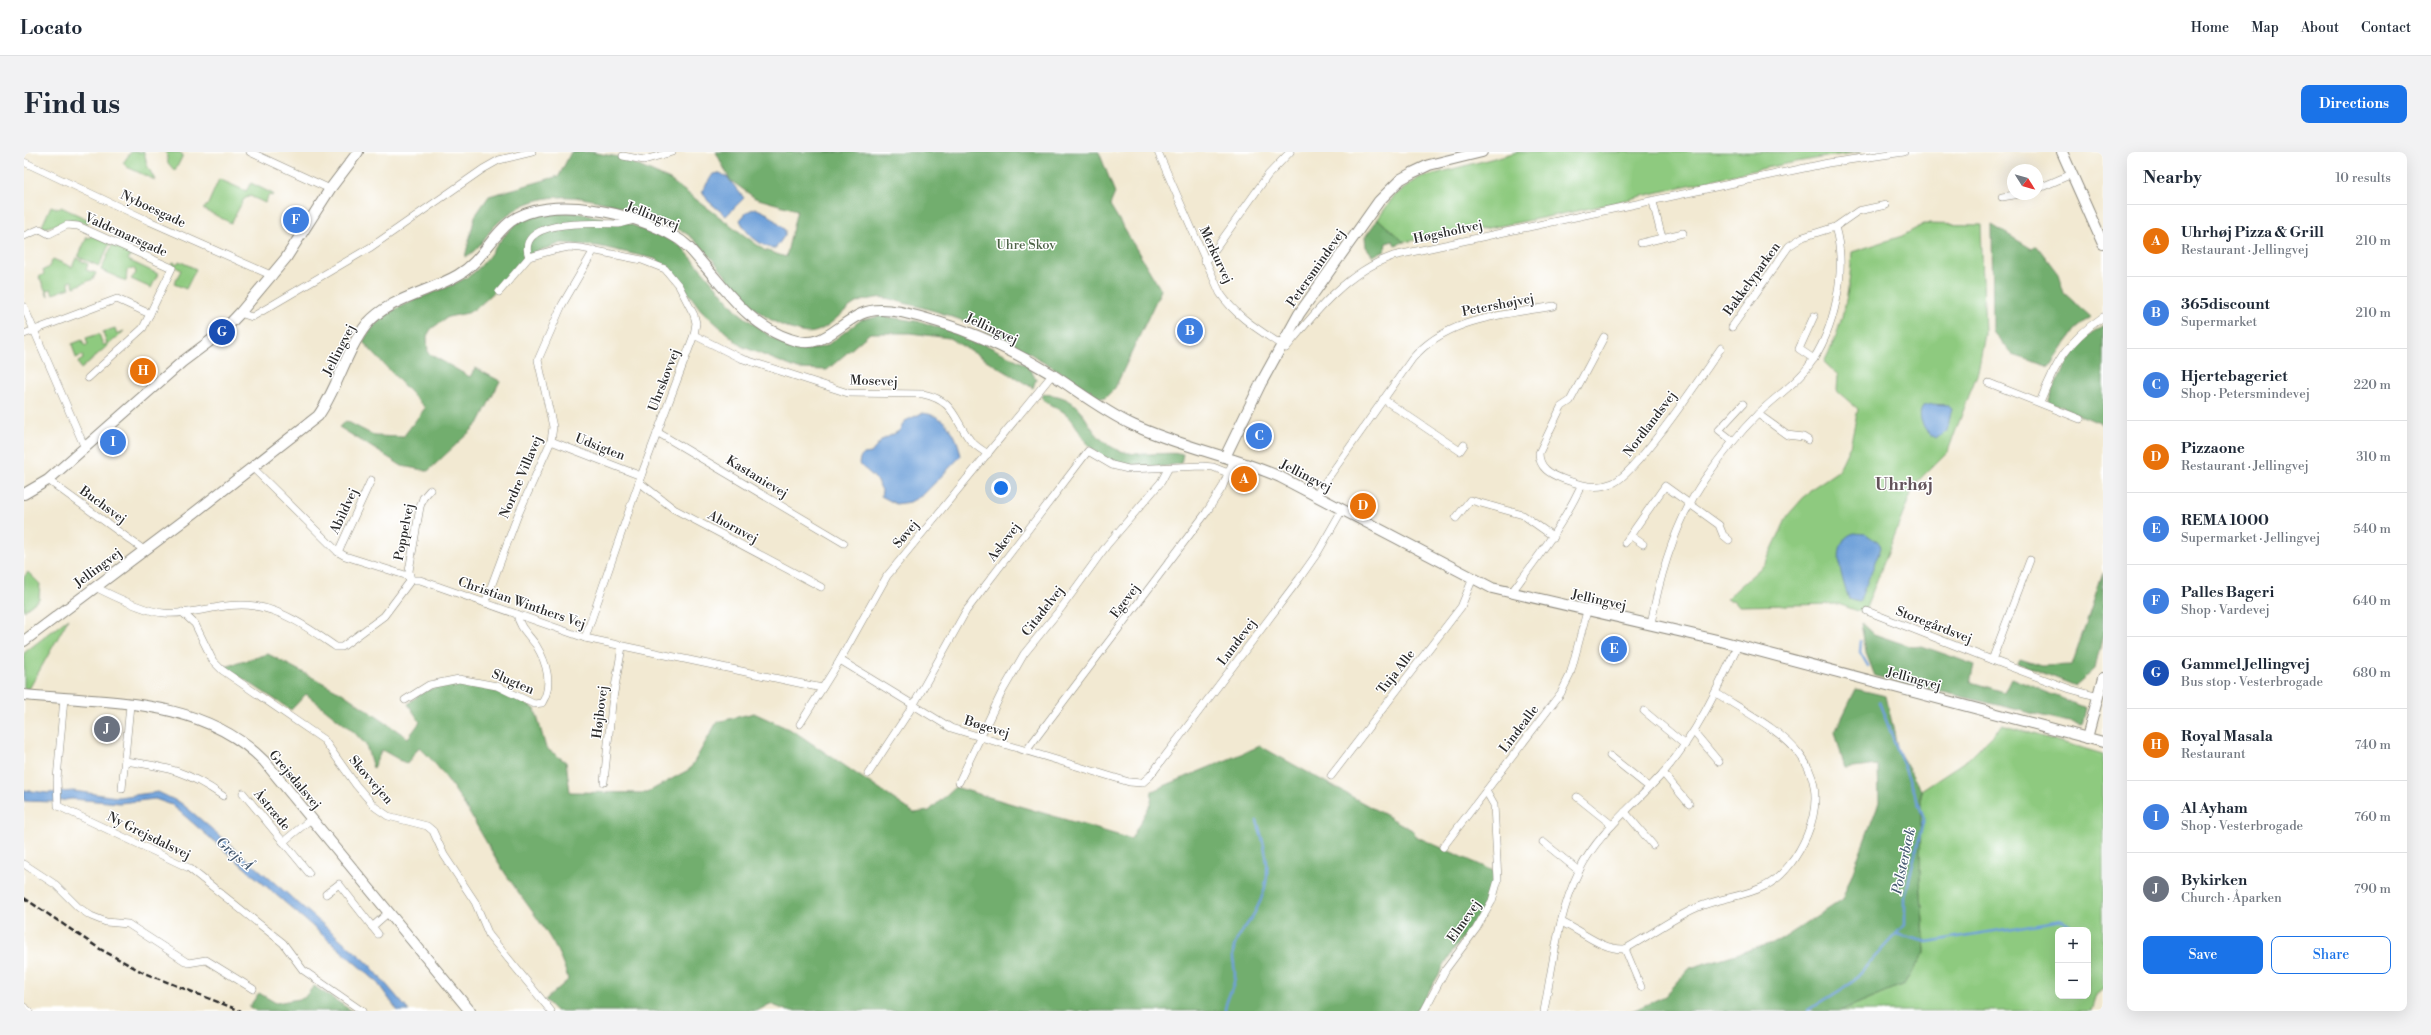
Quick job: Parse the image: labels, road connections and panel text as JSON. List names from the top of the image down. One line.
{"streets":{"main road":["Jellingvej","Petersmindevej","Grejsdalsvej"],"street":["Nyboesgade","Høgsholtvej","Valdemarsgade","Merkurvej","Bakkelyparken","Petershøjvej","Uhrskovvej","Mosevej","Nordlandsvej","Udsigten","Nordre Villavej","Kastanievej","Buchsvej","Abildvej","Ahornvej","Poppelvej","Søvej","Askevej","Egevej","Christian Winthers Vej","Citadelvej","Storegårdsvej","Lundevej","Tuja Alle","Slugten","Højbovej","Bøgevej","Lindealle","Skovvejen","Åstræde","Ny Grejsdalsvej","Elmevej"]},"crossings":[["Jellingvej","Petersmindevej"],["Jellingvej","Petershøjvej"],["Jellingvej","Buchsvej"],["Jellingvej","Søvej"],["Jellingvej","Egevej"],["Jellingvej","Christian Winthers Vej"],["Jellingvej","Lundevej"],["Jellingvej","Tuja Alle"],["Jellingvej","Lindealle"],["Høgsholtvej","Merkurvej"],["Høgsholtvej","Petersmindevej"],["Merkurvej","Petersmindevej"],["Petersmindevej","Egevej"],["Uhrskovvej","Mosevej"],["Uhrskovvej","Udsigten"],["Uhrskovvej","Nordre Villavej"],["Uhrskovvej","Kastanievej"],["Uhrskovvej","Ahornvej"],["Uhrskovvej","Christian Winthers Vej"],["Mosevej","Søvej"],["Udsigten","Nordre Villavej"],["Udsigten","Ahornvej"],["Nordre Villavej","Christian Winthers Vej"],["Abildvej","Christian Winthers Vej"],["Poppelvej","Christian Winthers Vej"],["Søvej","Christian Winthers Vej"],["Søvej","Bøgevej"],["Askevej","Egevej"],["Askevej","Citadelvej"],["Askevej","Bøgevej"],["Egevej","Bøgevej"],["Christian Winthers Vej","Slugten"],["Christian Winthers Vej","Højbovej"],["Citadelvej","Bøgevej"],["Lundevej","Bøgevej"],["Lindealle","Elmevej"],["Grejsdalsvej","Åstræde"],["Grejsdalsvej","Ny Grejsdalsvej"]],"districts":["Uhrhøj"],"water":["Grejs Å","Polsterbæk"],"parks":["Uhre Skov"],"north":"bottom right","page":{"header":"Locato","nav":["Home","Map","About","Contact"],"buttons":["Directions",["Save","Share"]],"title":"Find us","heading":["Nearby","10 results"],"list":[{"mark":"A","name":"Uhrhøj Pizza & Grill","note":"Restaurant · Jellingvej","value":"210 m"},{"mark":"B","name":"365discount","note":"Supermarket","value":"210 m"},{"mark":"C","name":"Hjertebageriet","note":"Shop · Petersmindevej","value":"220 m"},{"mark":"D","name":"Pizzaone","note":"Restaurant · Jellingvej","value":"310 m"},{"mark":"E","name":"REMA 1000","note":"Supermarket · Jellingvej","value":"540 m"},{"mark":"F","name":"Palles Bageri","note":"Shop · Vardevej","value":"640 m"},{"mark":"G","name":"Gammel Jellingvej","note":"Bus stop · Vesterbrogade","value":"680 m"},{"mark":"H","name":"Royal Masala","note":"Restaurant","value":"740 m"},{"mark":"I","name":"Al Ayham","note":"Shop · Vesterbrogade","value":"760 m"},{"mark":"J","name":"Bykirken","note":"Church · Åparken","value":"790 m"}],"pins":["F","B","G","H","C","I","A","D","E","J"],"map_buttons":["+","−"]}}
